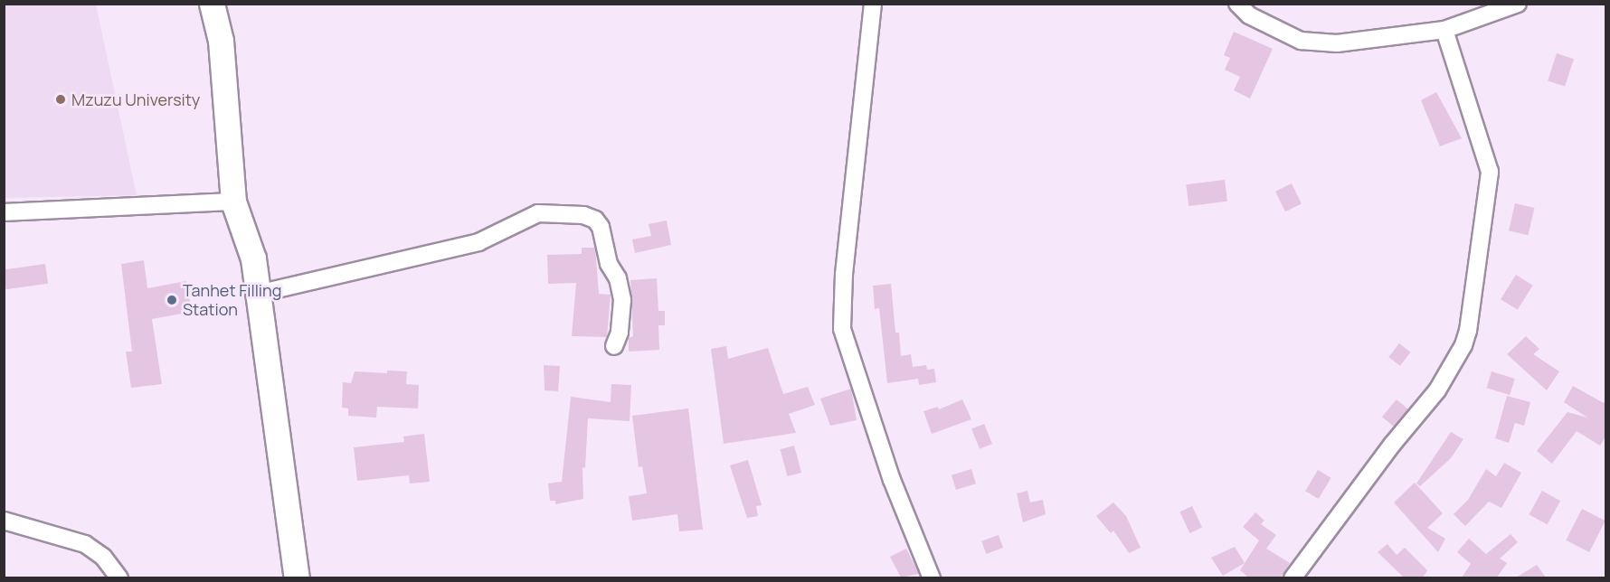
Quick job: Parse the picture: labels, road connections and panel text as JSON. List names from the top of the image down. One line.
{"places":["Mzuzu University","Tanhet Filling Station"]}
